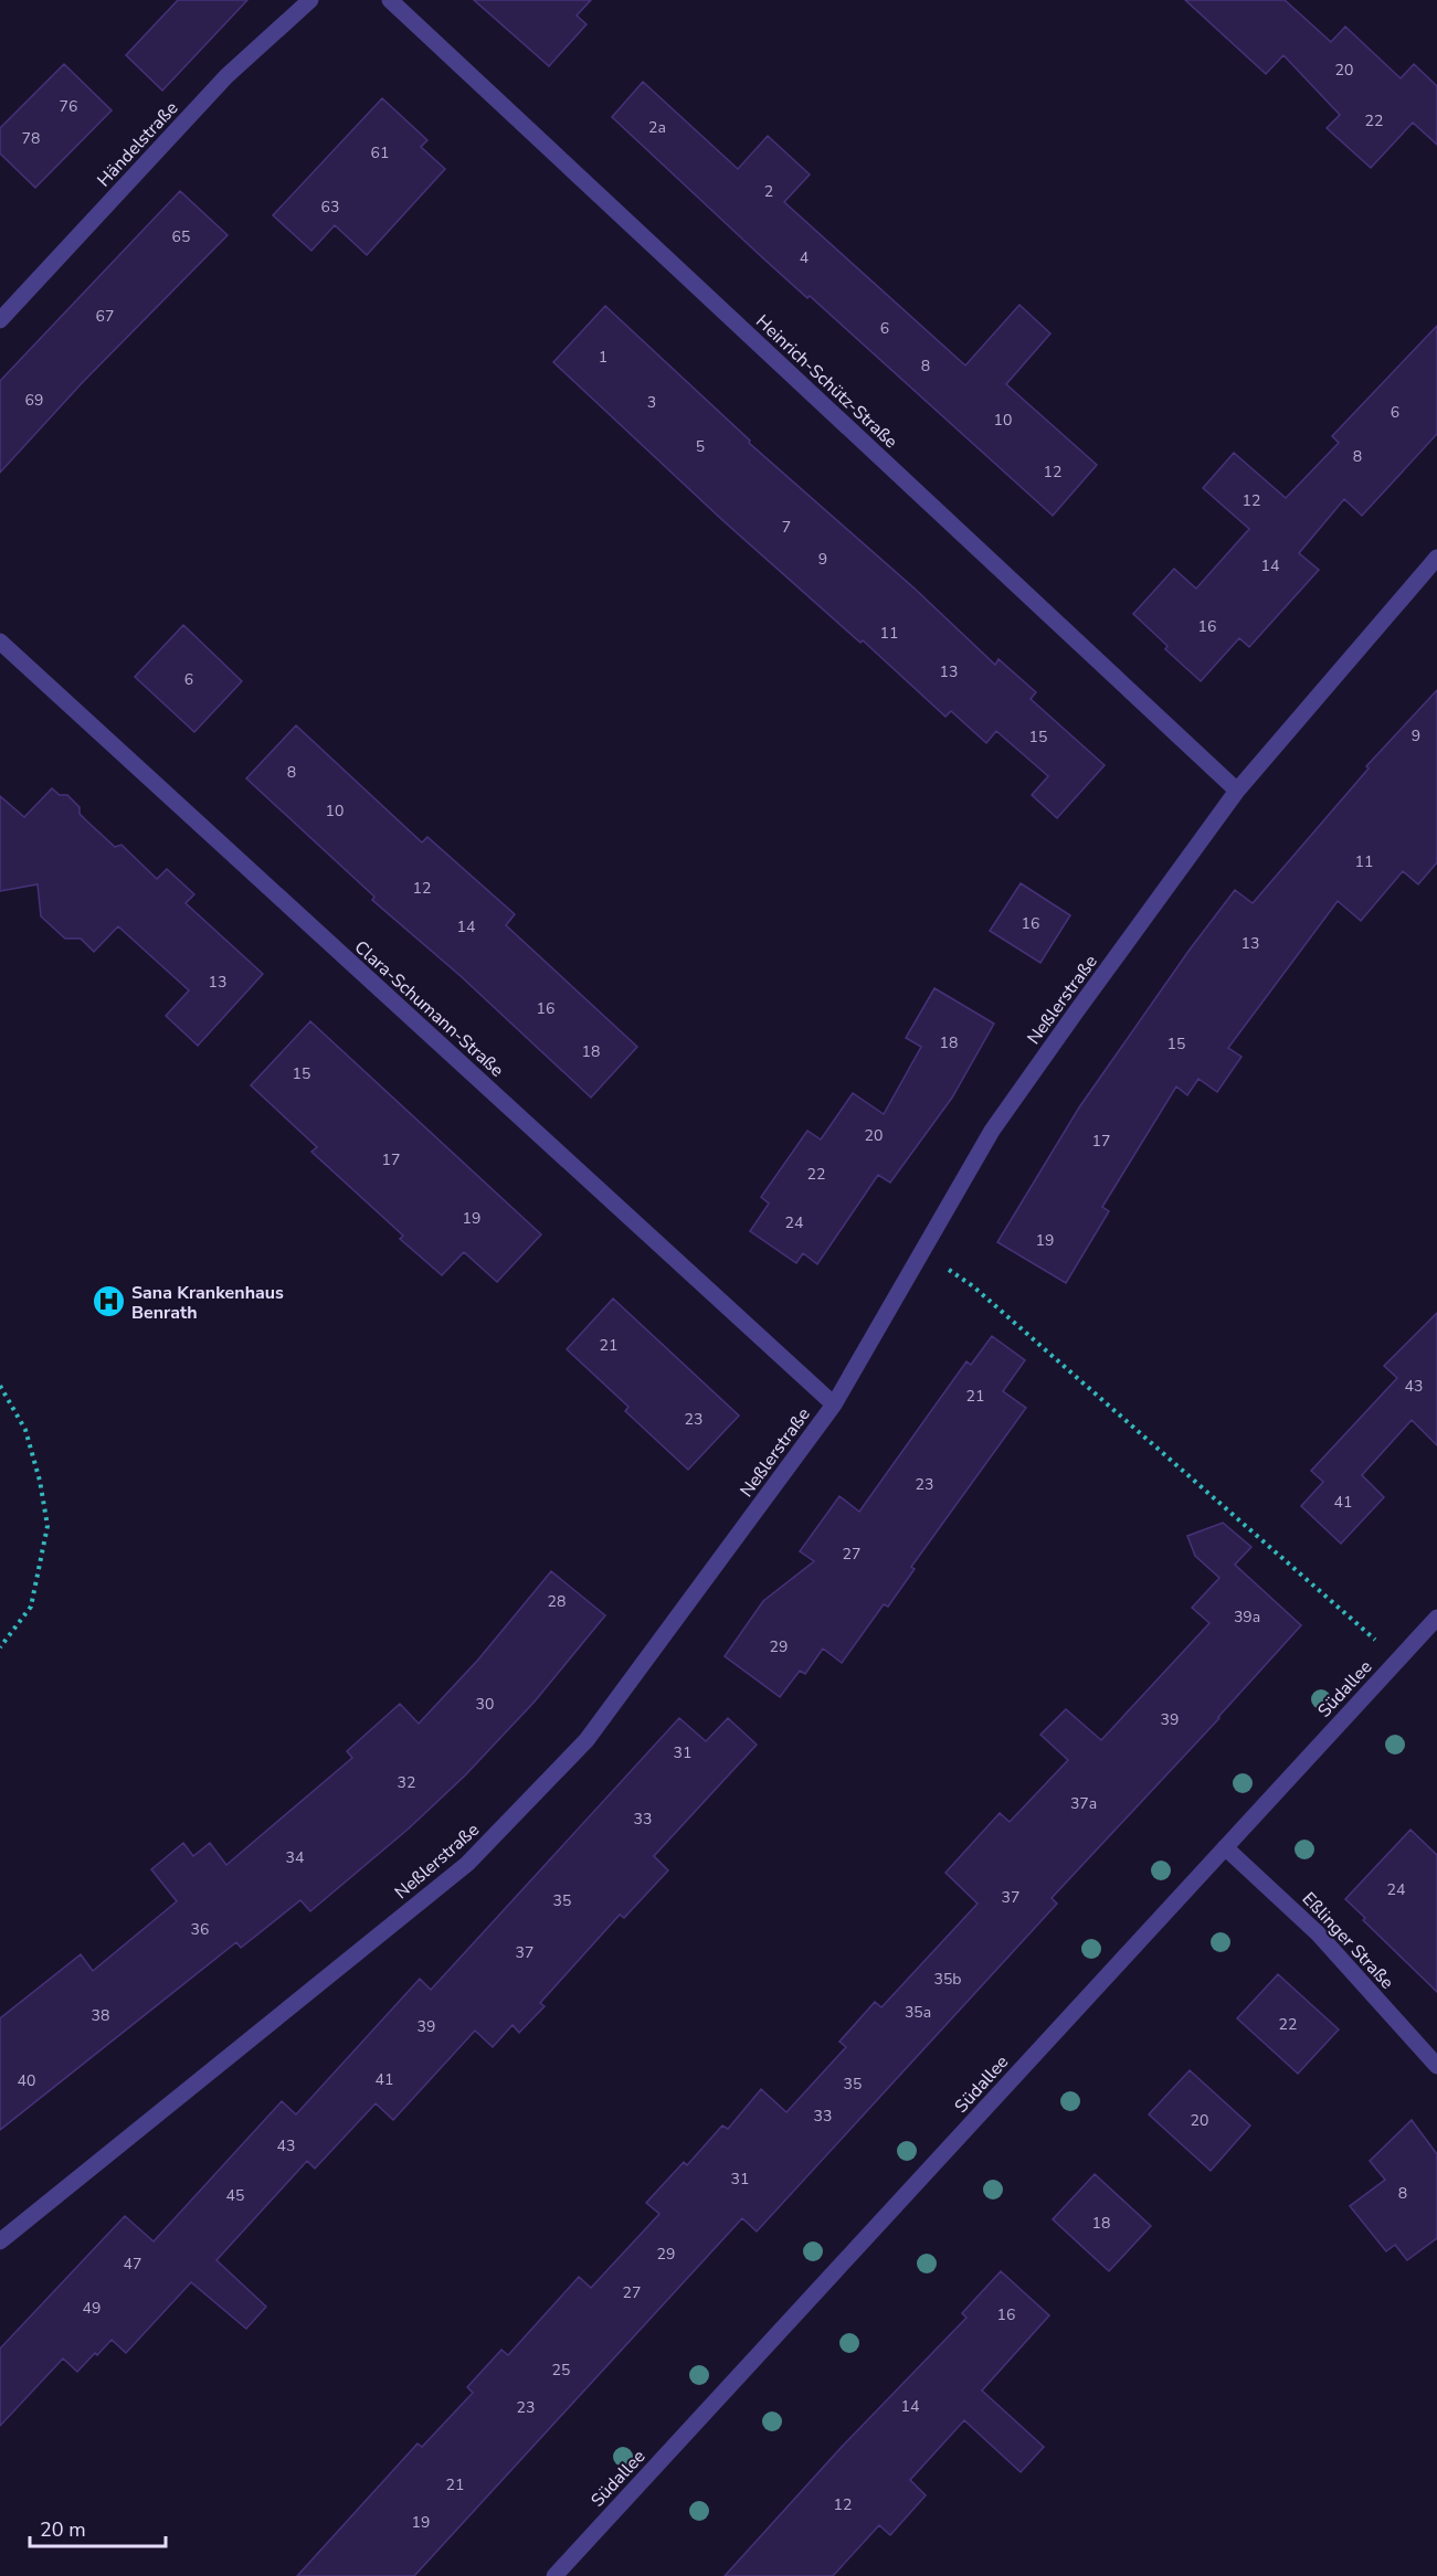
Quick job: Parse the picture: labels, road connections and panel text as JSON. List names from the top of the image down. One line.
{"streets":{"street":["Händelstraße","Heinrich-Schütz-Straße","Neßlerstraße","Clara-Schumann-Straße","Südallee","Eßlinger Straße"]},"crossings":[["Heinrich-Schütz-Straße","Neßlerstraße"],["Neßlerstraße","Clara-Schumann-Straße"],["Südallee","Eßlinger Straße"]],"places":{"hospital":["Sana Krankenhaus Benrath"]},"house_numbers":["20","76","22","2a","78","61","2","63","65","4","67","6","1","8","69","3","6","10","5","8","12","12","7","9","14","16","11","13","6","9","15","8","10","11","12","16","14","13","13","16","18","15","18","15","20","17","17","22","19","24","19","21","43","21","23","23","41","27","28","39a","29","30","39","31","32","37a","33","34","24","37","35","36","37","35b","35a","38","22","39","41","40","35","33","20","43","31","8","45","18","29","47","27","49","16","25","14","23","21","12","19"],"scale_bar":"20 m"}
